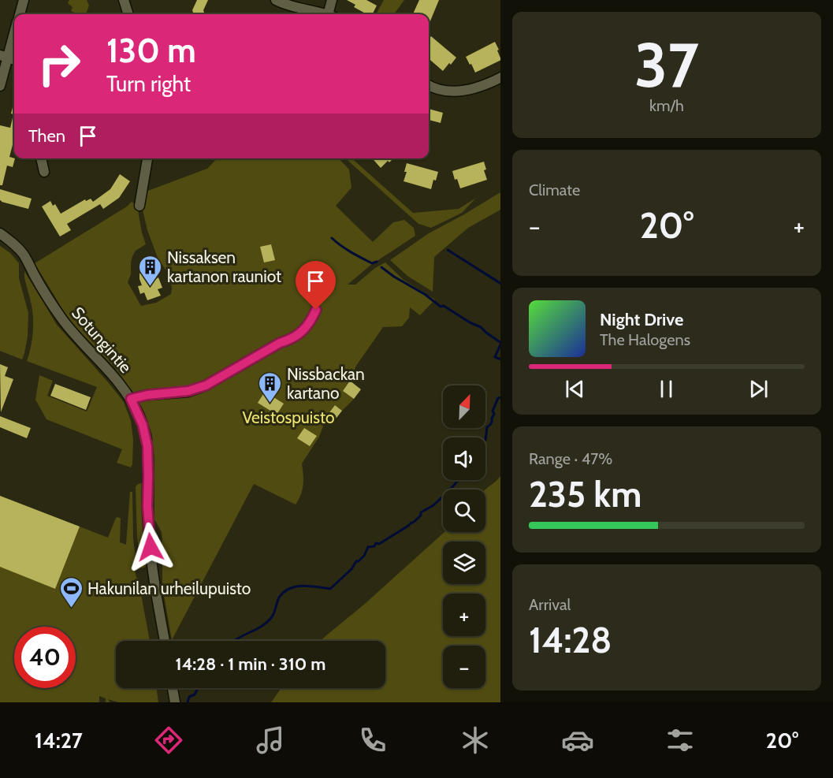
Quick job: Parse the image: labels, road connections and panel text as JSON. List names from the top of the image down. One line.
{"streets":{"street":["Sotungintie"]},"parks":["Veistospuisto"],"places":{"building":["Nissaksen kartanon rauniot","Nissbackan kartano"],"sports":["Hakunilan urheilupuisto"]},"north":"top right","page":{"tile":[["37","km/h"],"Climate",["Range · 47%","235 km"],["Arrival","14:28"]],"turn":["130 m","Turn right"],"then":"Then","heat":["−","20°","+"],"song":["Night Drive","The Halogens"],"map_buttons":["+","−"],"limit":"40","trip":"14:28 · 1 min · 310 m","tabs":["14:27","20°"]}}
